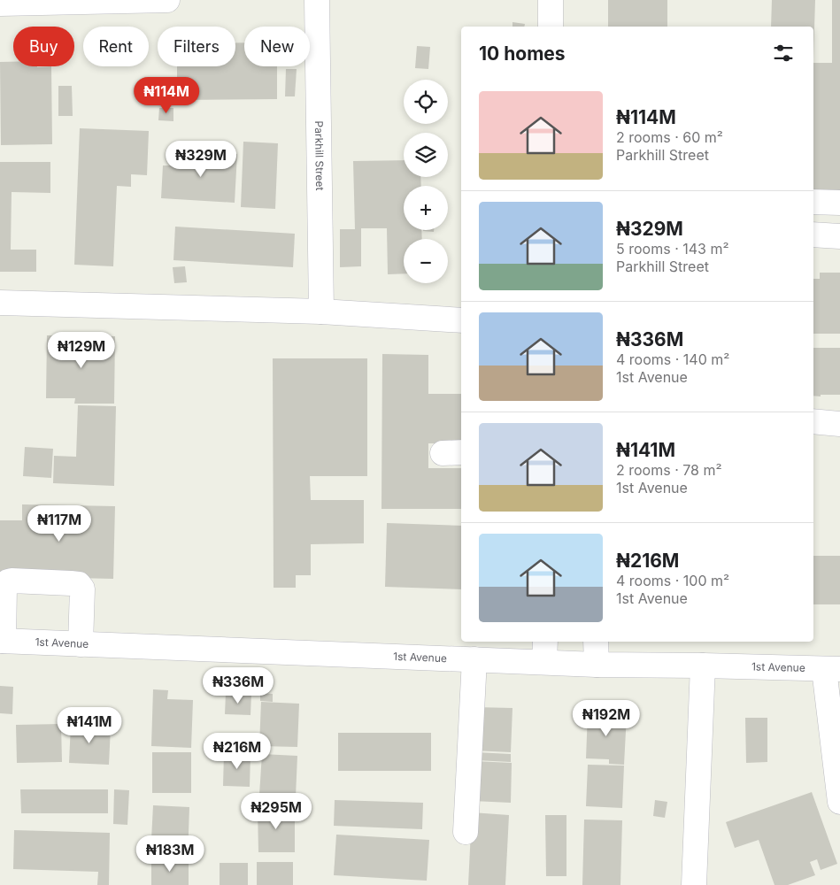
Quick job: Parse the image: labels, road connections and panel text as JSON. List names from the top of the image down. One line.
{"streets":{"street":["Parkhill Street","1st Avenue"]},"page":{"chip":["Buy","Rent","Filters","New"],"heading":"10 homes","price":["₦114M","₦329M","₦129M","₦117M","₦336M","₦192M","₦141M","₦216M","₦295M","₦183M"],"map_buttons":["+","−"],"list":[{"name":"₦114M","note":"2 rooms · 60 m² · Parkhill Street"},{"name":"₦329M","note":"5 rooms · 143 m² · Parkhill Street"},{"name":"₦336M","note":"4 rooms · 140 m² · 1st Avenue"},{"name":"₦141M","note":"2 rooms · 78 m² · 1st Avenue"},{"name":"₦216M","note":"4 rooms · 100 m² · 1st Avenue"}]}}
